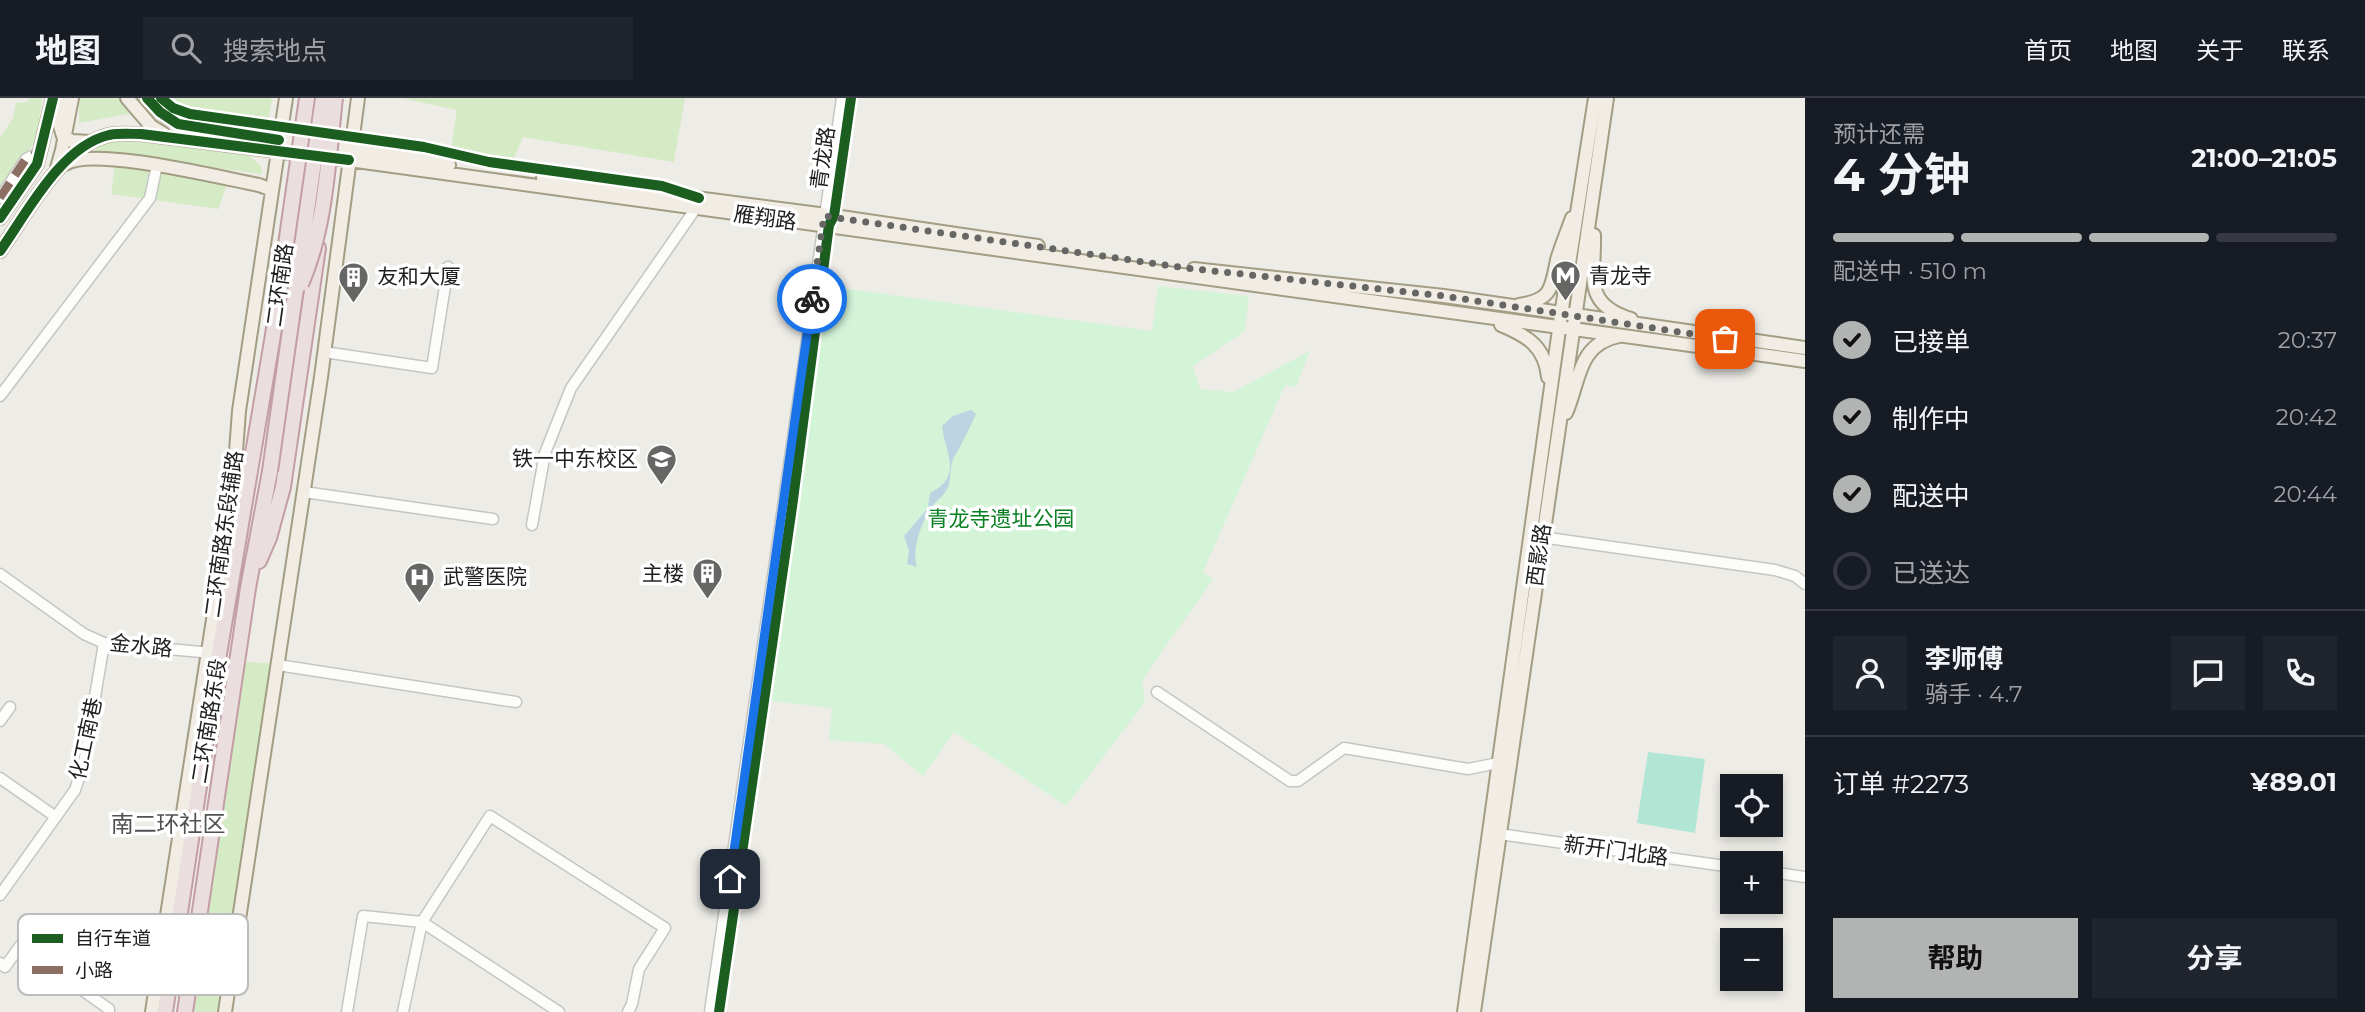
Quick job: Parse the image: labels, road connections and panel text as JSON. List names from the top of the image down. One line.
{"streets":{"highway":["二环南路","二环南路东段"],"main road":["雁翔路","二环南路东段辅路","西影路"],"street":["青龙路","金水路","化工南巷","新开门北路"]},"crossings":[["青龙路","雁翔路"],["雁翔路","二环南路东段辅路"],["雁翔路","西影路"],["二环南路","二环南路东段"],["二环南路东段辅路","金水路"],["二环南路东段辅路","二环南路东段"],["西影路","新开门北路"],["金水路","二环南路东段"],["金水路","化工南巷"]],"districts":["南二环社区"],"parks":["青龙寺遗址公园"],"places":{"metro station":["青龙寺"],"building":["友和大厦","主楼"],"school or university":["铁一中东校区"],"hospital":["武警医院"]},"legend":["自行车道","小路"],"page":{"header":"地图","search":"搜索地点","nav":["首页","地图","关于","联系"],"heading":["4 分钟","预计还需","21:00–21:05"],"panel":["李师傅","骑手 · 4.7","订单 #2273","¥89.01"],"bar":"配送中 · 510 m","list":[["已接单","20:37"],["制作中","20:42"],["配送中","20:44"],"已送达"],"map_buttons":["+","−"],"buttons":["帮助","分享"]}}
